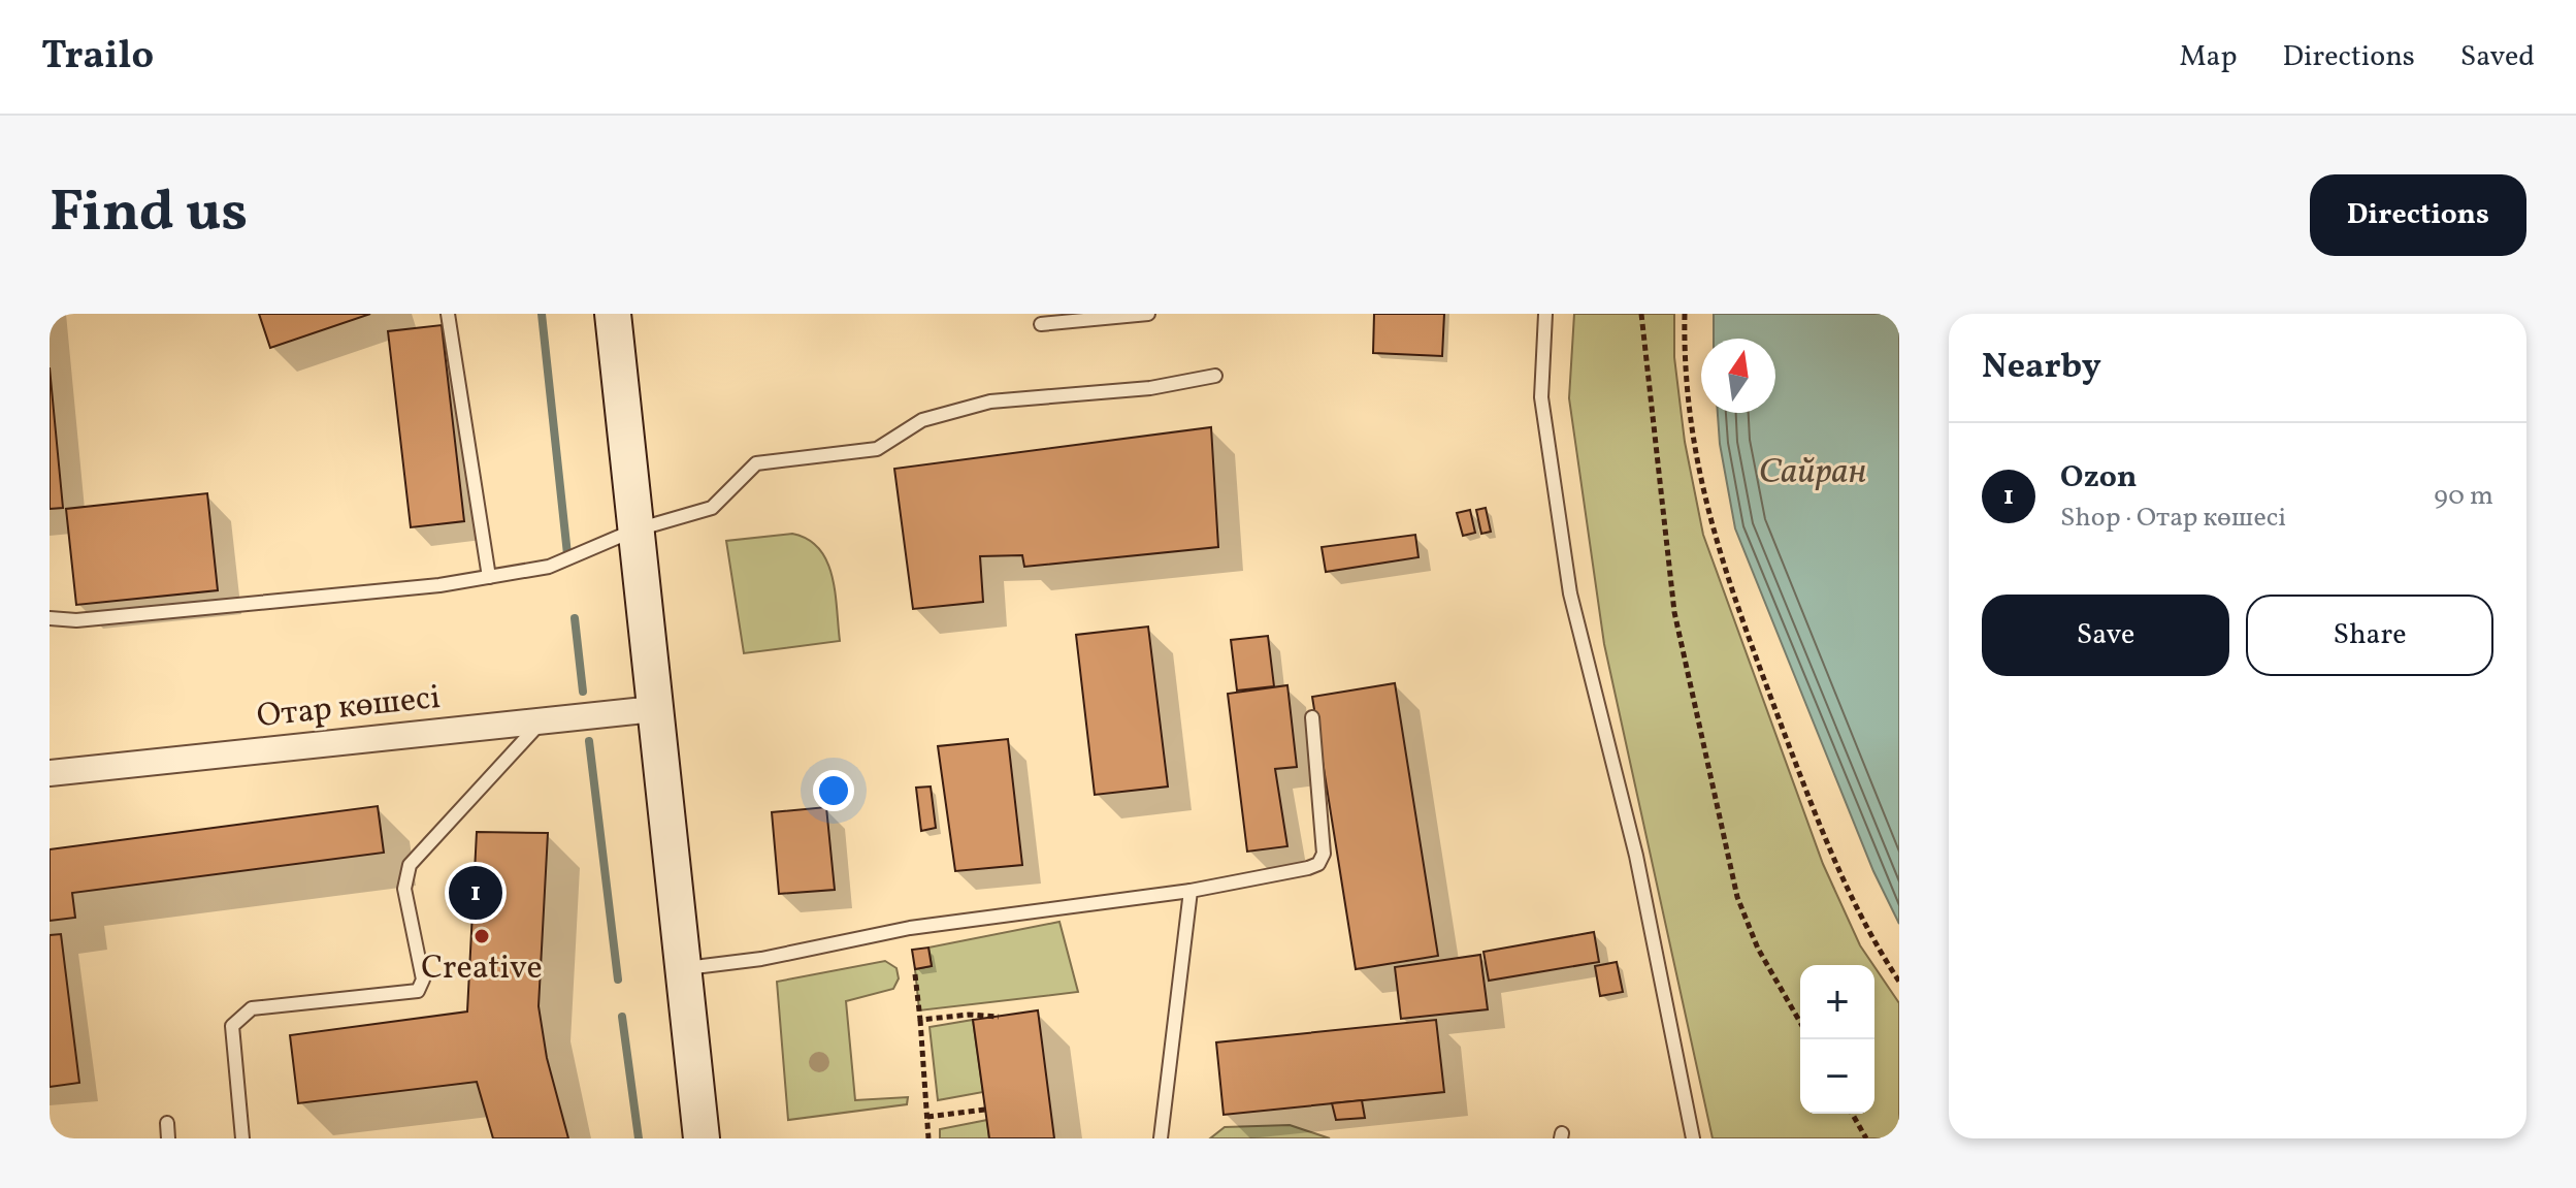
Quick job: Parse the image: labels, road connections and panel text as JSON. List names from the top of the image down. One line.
{"streets":{"street":["Отар көшесі"]},"water":["Сайран"],"places":["Creative"],"north":"top","page":{"header":"Trailo","nav":["Map","Directions","Saved"],"title":"Find us","buttons":["Directions",["Save","Share"]],"heading":"Nearby","list":[{"mark":"1","name":"Ozon","note":"Shop · Отар көшесі","value":"90 m"}],"pins":"1","map_buttons":["+","−"]}}
